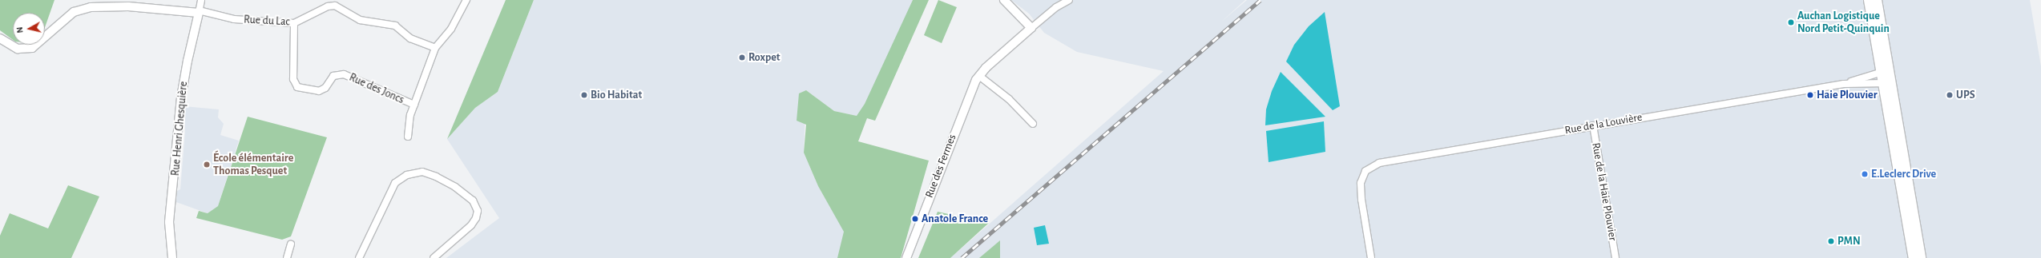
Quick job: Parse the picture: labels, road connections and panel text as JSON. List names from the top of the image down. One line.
{"streets":{"street":["Rue du Lac","Rue des Joncs","Rue de la Louvière","Rue Henri Ghesquière","Rue des Fermes","Rue de la Haie Plouvier"]},"crossings":[["Rue du Lac","Rue des Joncs"],["Rue du Lac","Rue Henri Ghesquière"],["Rue de la Louvière","Rue de la Haie Plouvier"]],"places":["Auchan Logistique Nord Petit-Quinquin","Roxpet","Bio Habitat","Haie Plouvier","UPS","École élémentaire Thomas Pesquet","E.Leclerc Drive","Anatole France","PMN"],"north":"left"}
